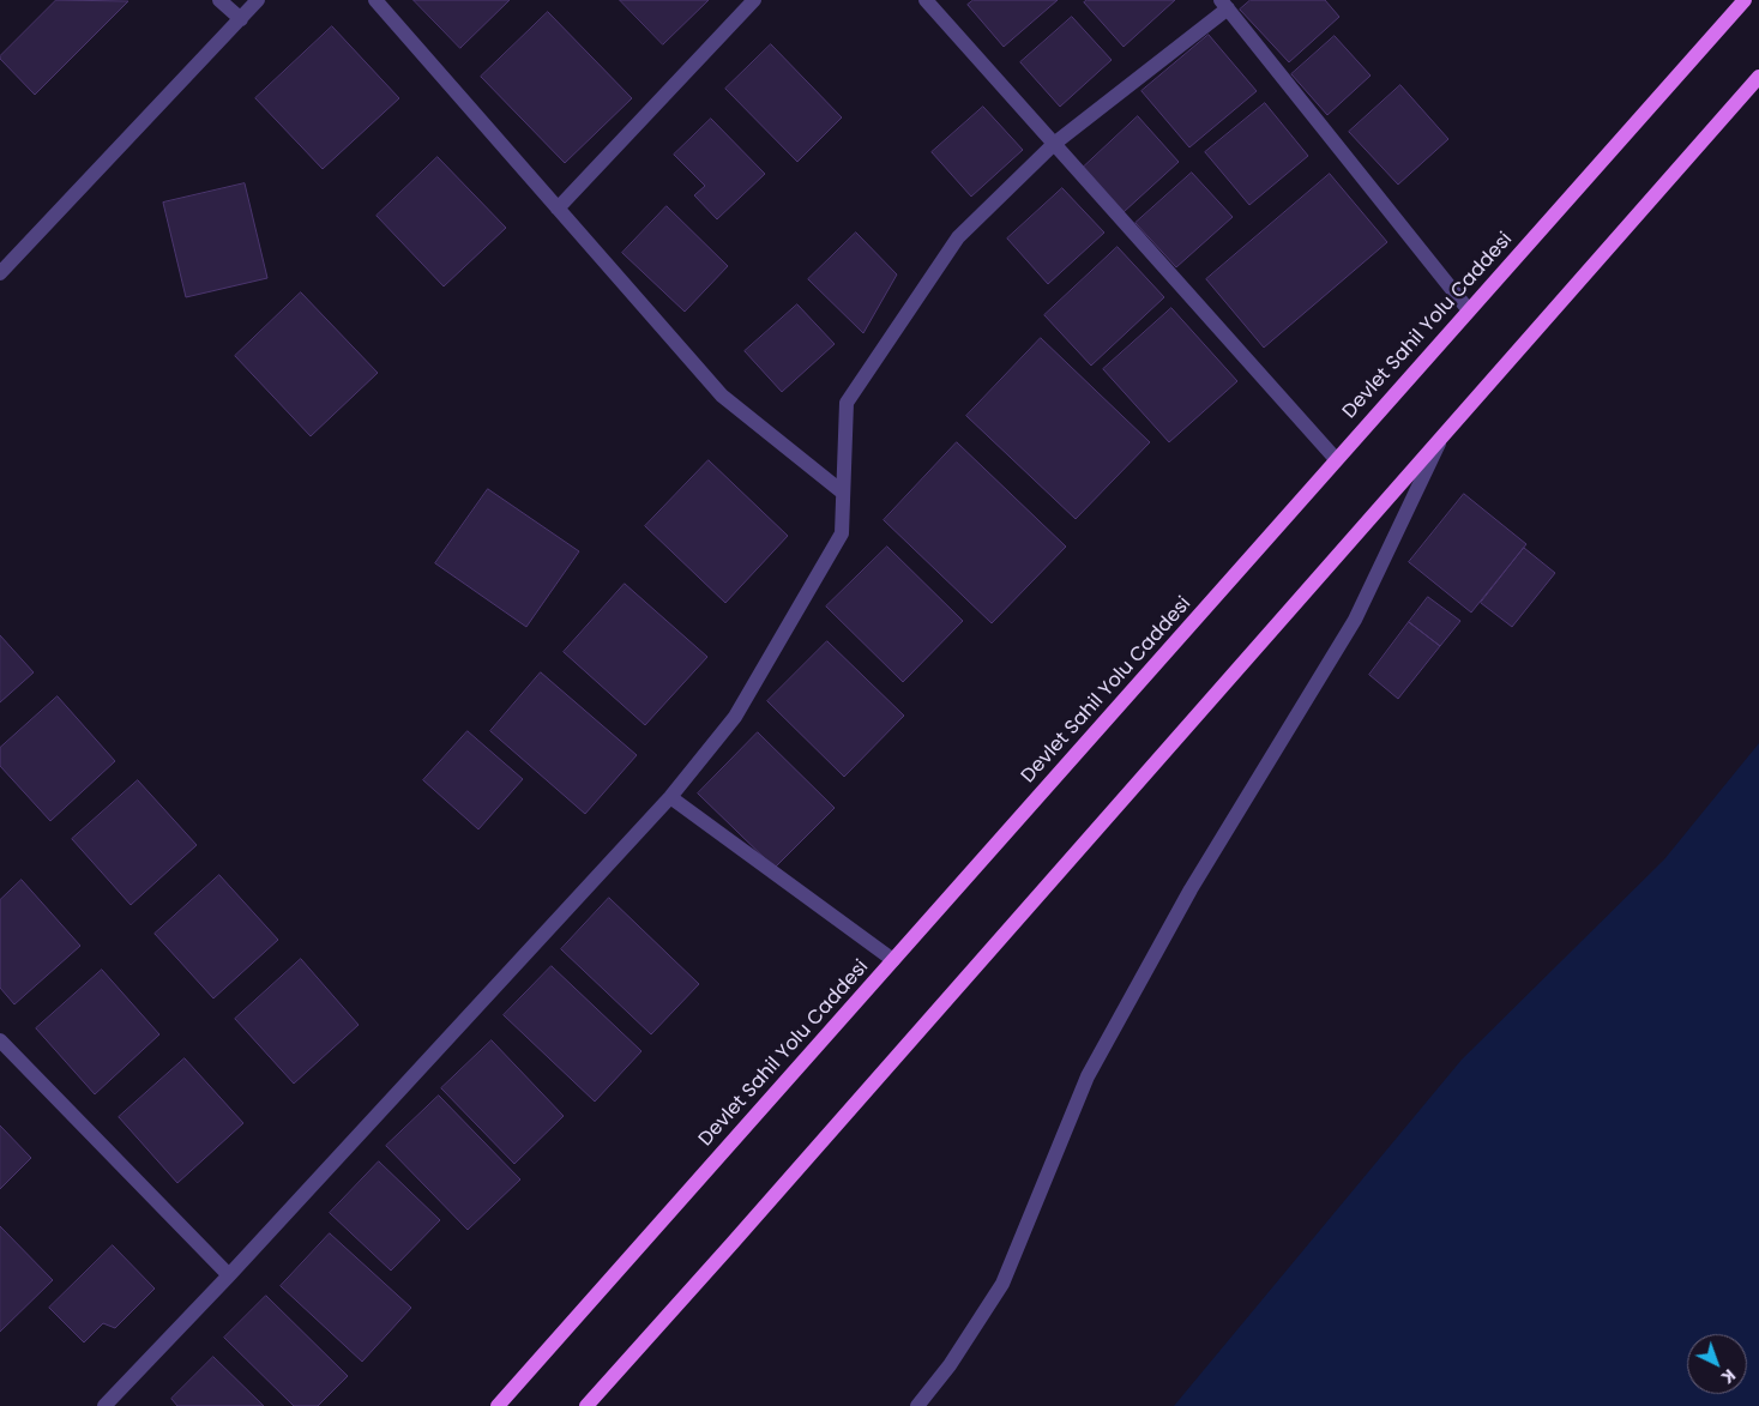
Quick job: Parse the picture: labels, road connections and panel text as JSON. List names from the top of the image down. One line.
{"streets":{"main road":["Devlet Sahil Yolu Caddesi"]},"north":"bottom right"}
